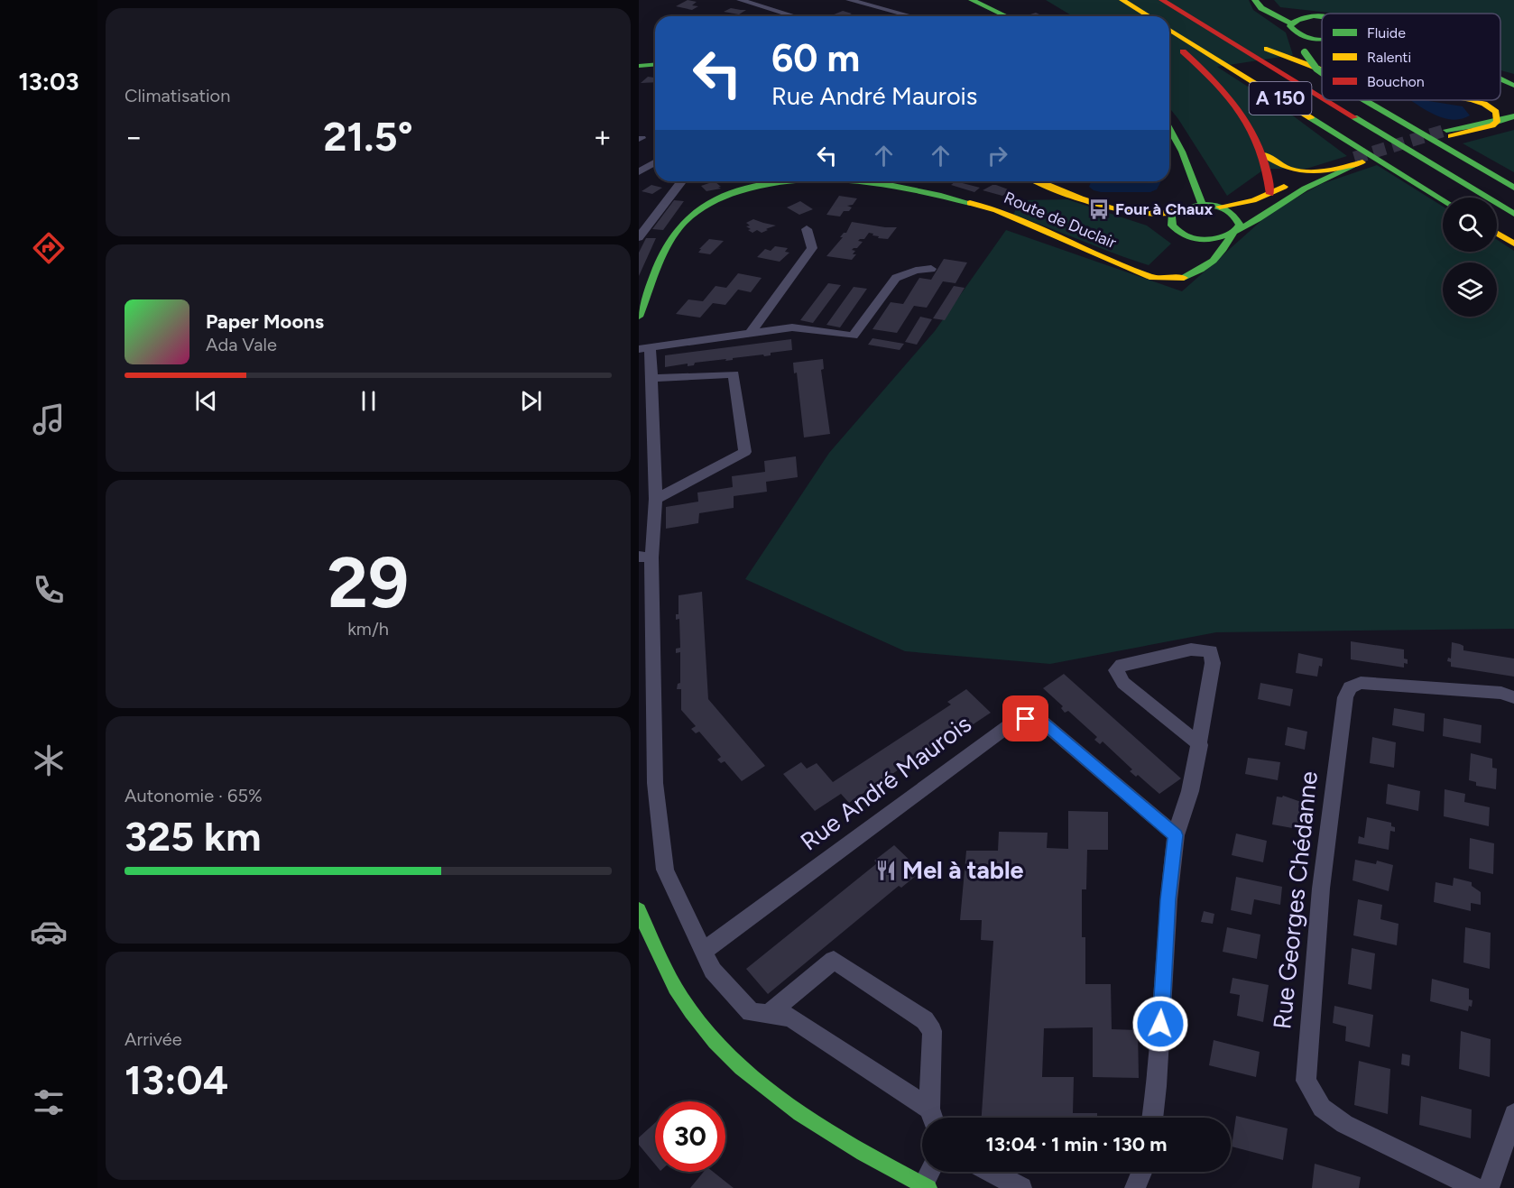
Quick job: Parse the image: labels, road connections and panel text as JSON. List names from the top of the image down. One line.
{"streets":{"main road":["A 150","Route de Duclair"],"street":["Rue André Maurois","Rue Georges Chédanne"]},"places":{"bus stop":["Four à Chaux"],"restaurant":["Mel à table"]},"legend":["Fluide","Ralenti","Bouchon"],"page":{"tabs":"13:03","tile":["Climatisation",["29","km/h"],["Autonomie · 65%","325 km"],["Arrivée","13:04"]],"turn":["60 m","Rue André Maurois"],"heat":["−","21.5°","+"],"song":["Paper Moons","Ada Vale"],"limit":"30","trip":"13:04 · 1 min · 130 m"}}
